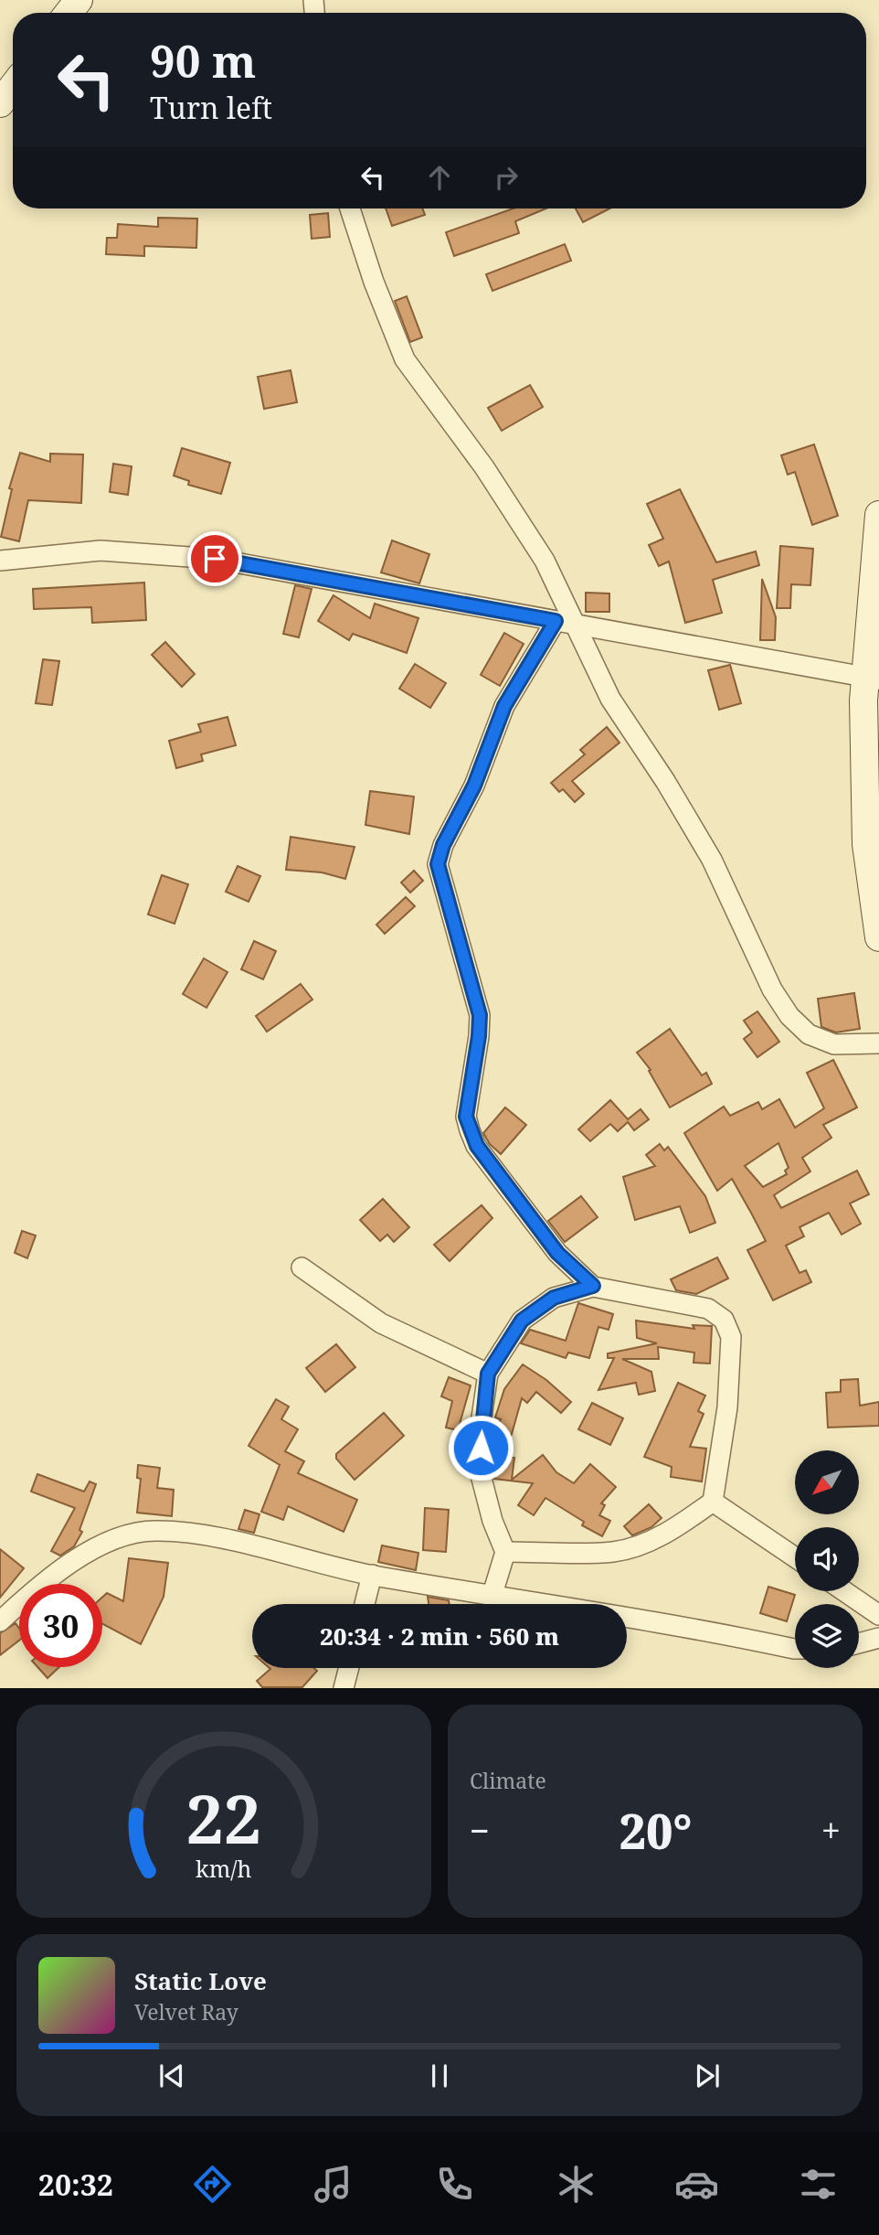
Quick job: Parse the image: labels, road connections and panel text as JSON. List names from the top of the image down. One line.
{"north":"bottom left","page":{"turn":["90 m","Turn left"],"limit":"30","trip":"20:34 · 2 min · 560 m","tile":"Climate","heat":["−","20°","+"],"song":["Static Love","Velvet Ray"],"tabs":"20:32","gauge":["22","km/h"]}}
